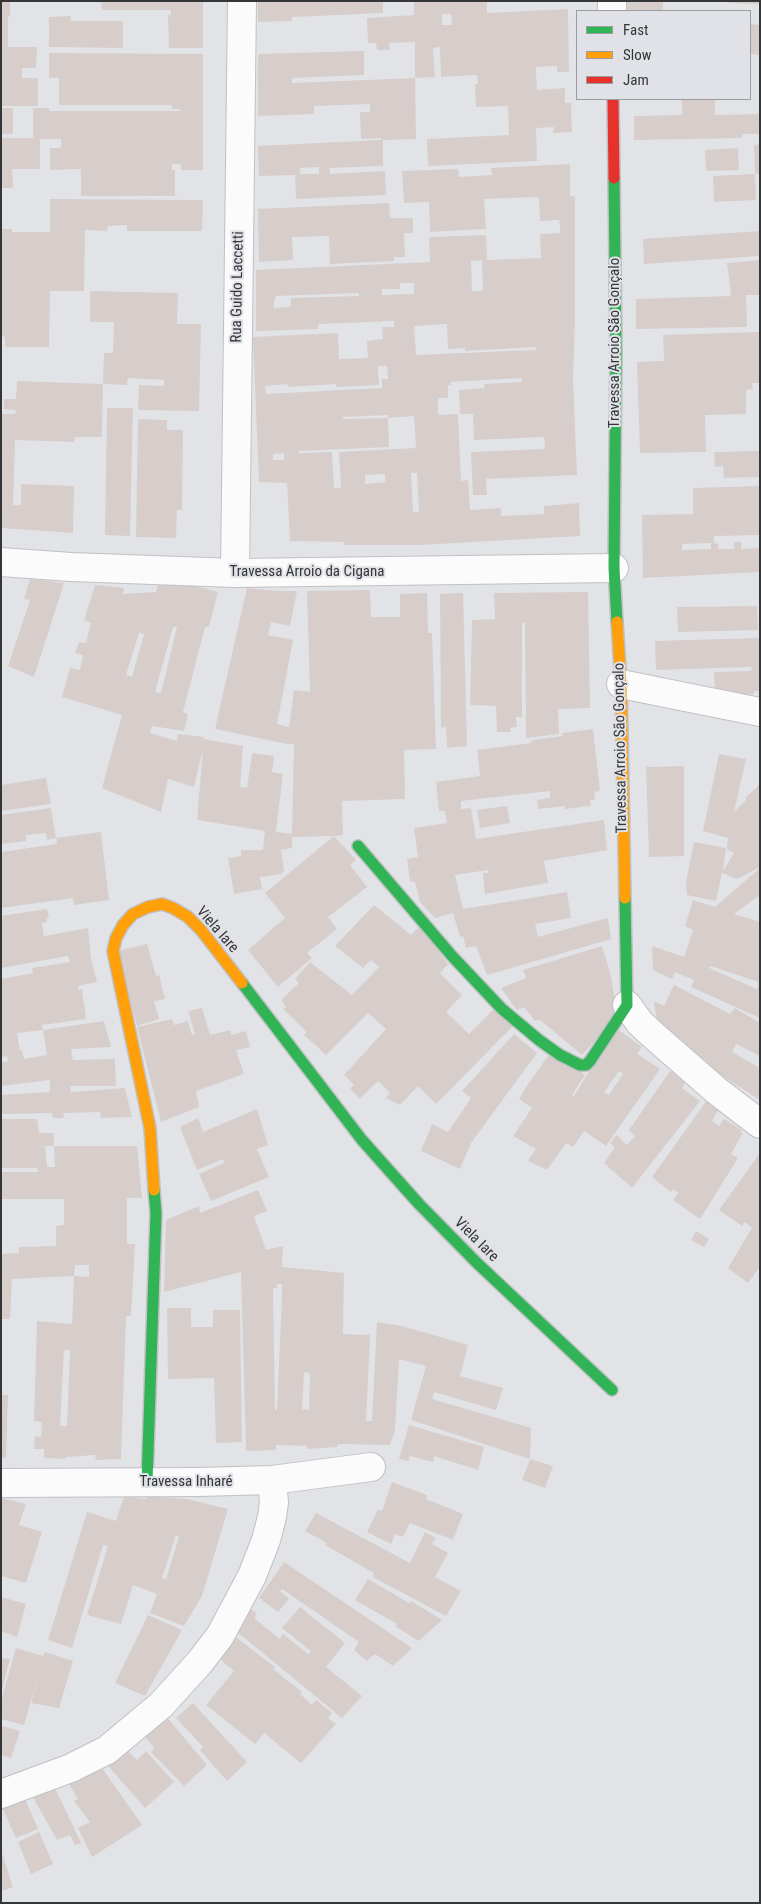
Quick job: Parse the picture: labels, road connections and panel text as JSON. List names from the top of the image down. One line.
{"streets":{"street":["Rua Guido Laccetti","Travessa Arroio São Gonçalo","Travessa Arroio da Cigana","Viela Iare","Travessa Inharé"]},"crossings":[["Rua Guido Laccetti","Travessa Arroio da Cigana"],["Travessa Arroio São Gonçalo","Travessa Arroio da Cigana"],["Viela Iare","Travessa Inharé"]],"legend":["Fast","Slow","Jam"]}
